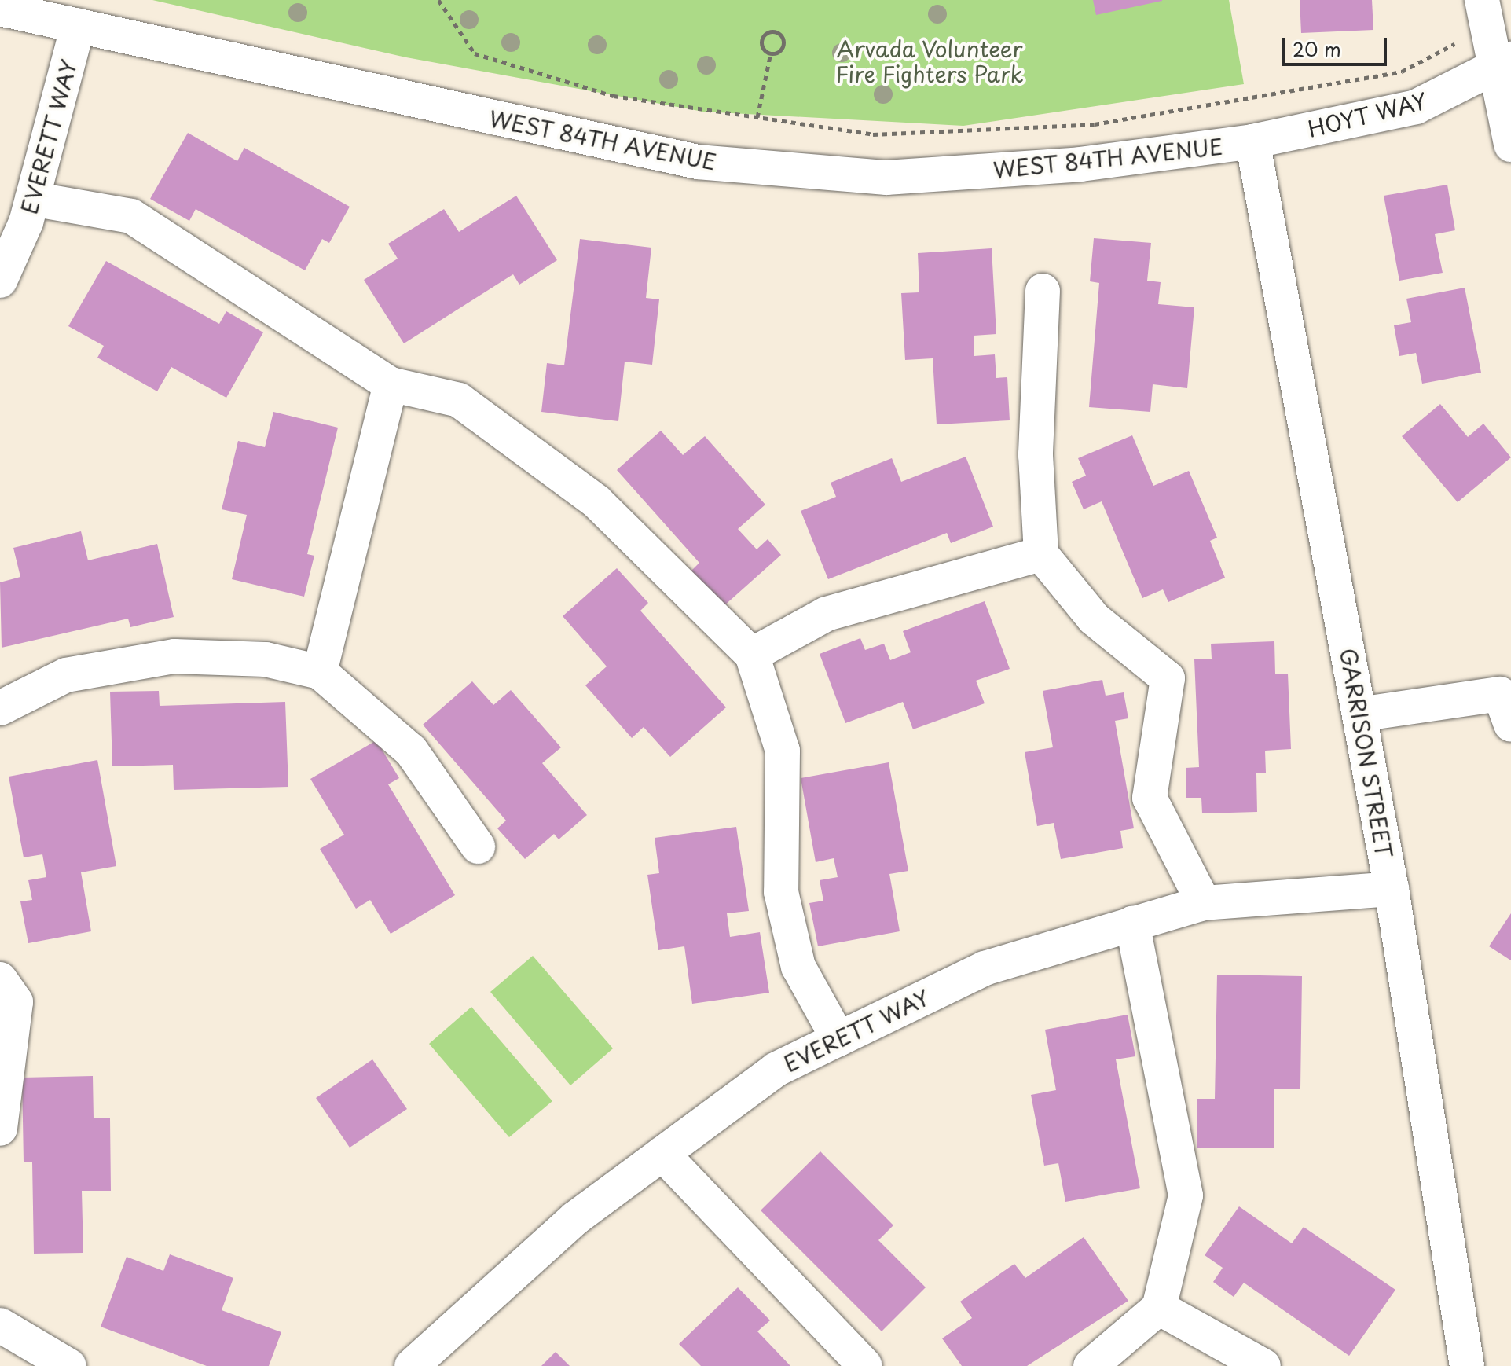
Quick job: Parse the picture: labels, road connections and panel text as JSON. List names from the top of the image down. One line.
{"streets":{"street":["HOYT WAY","EVERETT WAY","WEST 84TH AVENUE","GARRISON STREET"]},"crossings":[["HOYT WAY","WEST 84TH AVENUE"],["HOYT WAY","GARRISON STREET"],["EVERETT WAY","WEST 84TH AVENUE"],["EVERETT WAY","GARRISON STREET"],["WEST 84TH AVENUE","GARRISON STREET"]],"parks":["Arvada Volunteer Fire Fighters Park"],"scale_bar":"20 m"}
